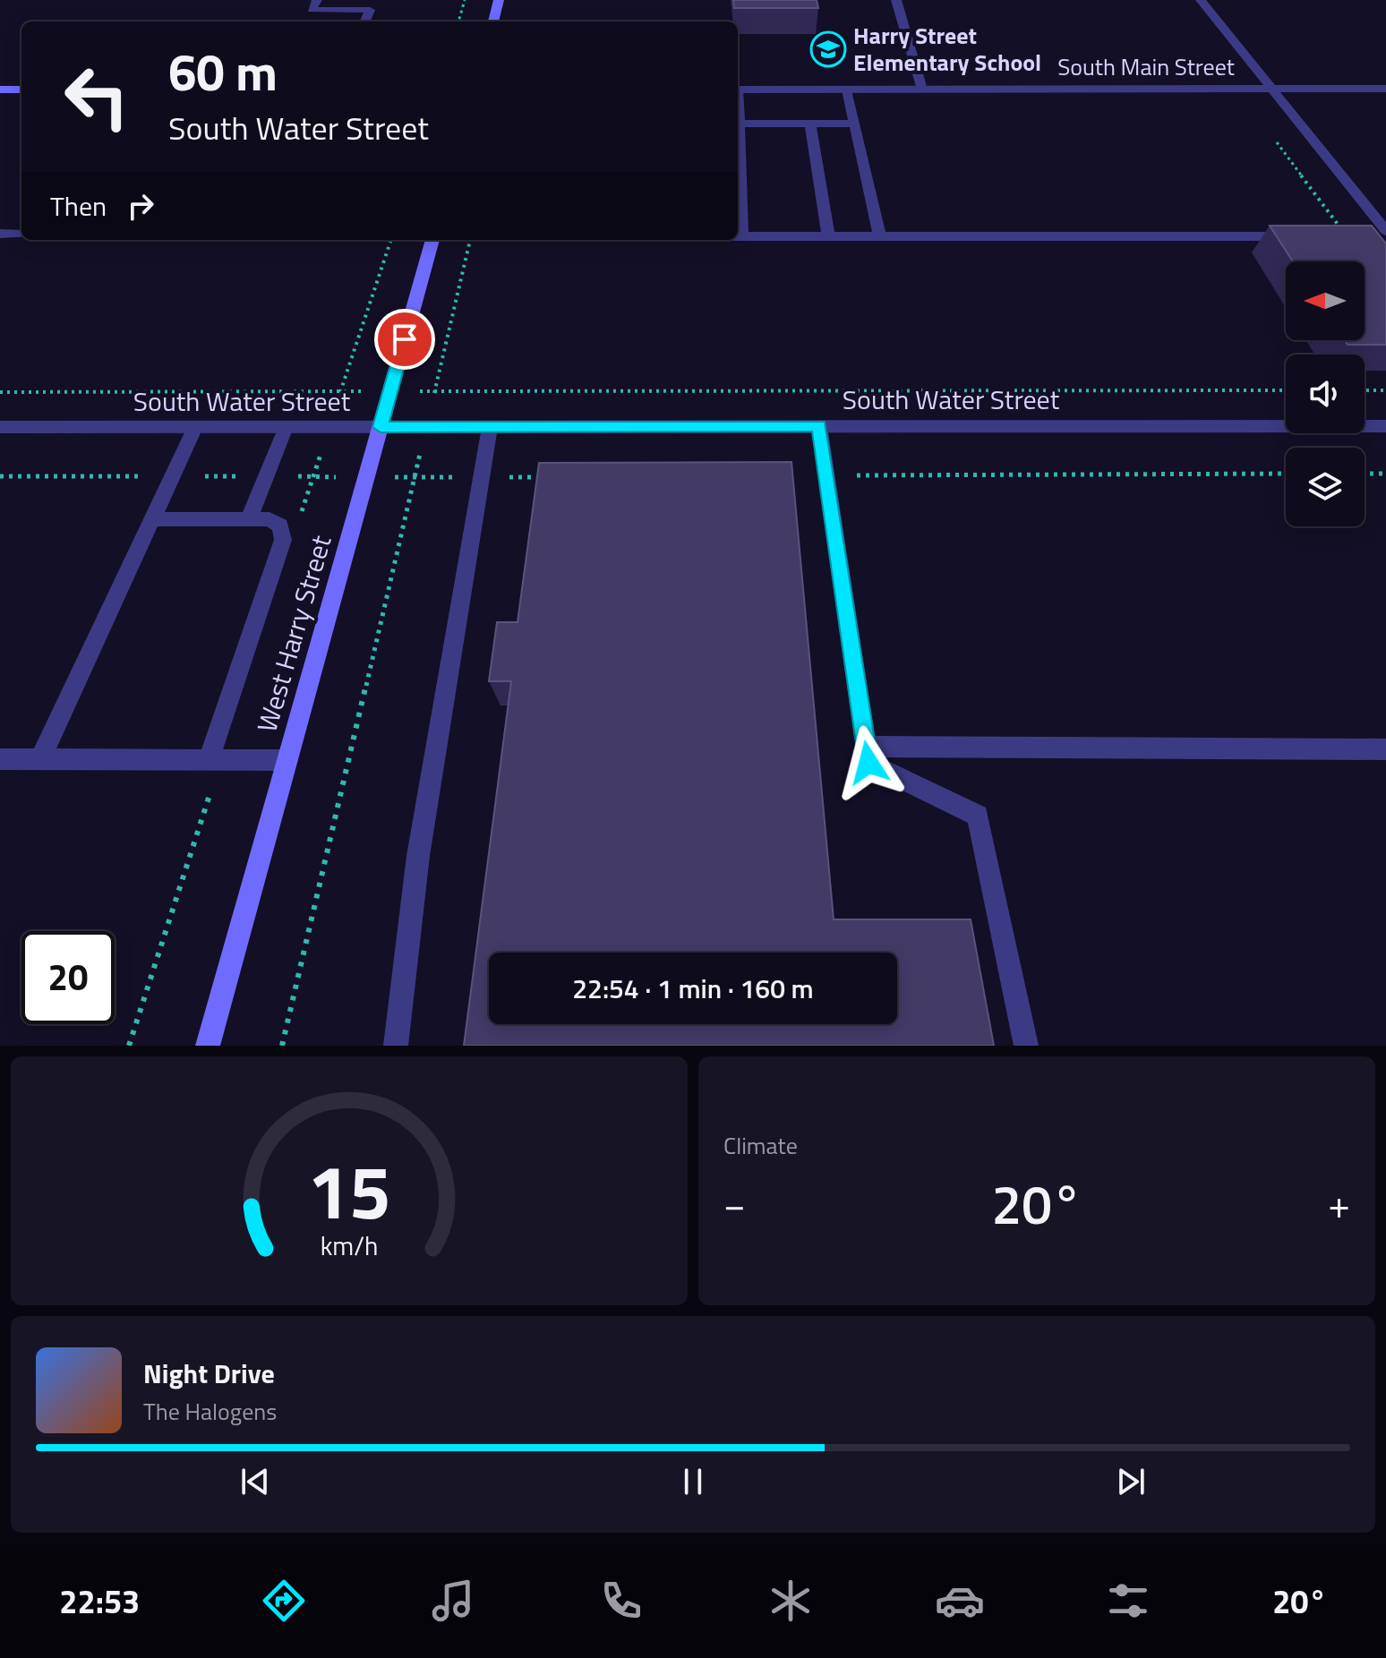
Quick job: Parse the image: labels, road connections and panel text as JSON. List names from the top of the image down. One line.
{"streets":{"street":["South Main Street","South Water Street","West Harry Street"]},"crossings":[["South Water Street","West Harry Street"]],"places":{"school or university":["Harry Street Elementary School"]},"north":"left","page":{"turn":["60 m","South Water Street"],"then":"Then","limit":"20","trip":"22:54 · 1 min · 160 m","tile":"Climate","heat":["−","20°","+"],"song":["Night Drive","The Halogens"],"tabs":["22:53","20°"],"gauge":["15","km/h"]}}
